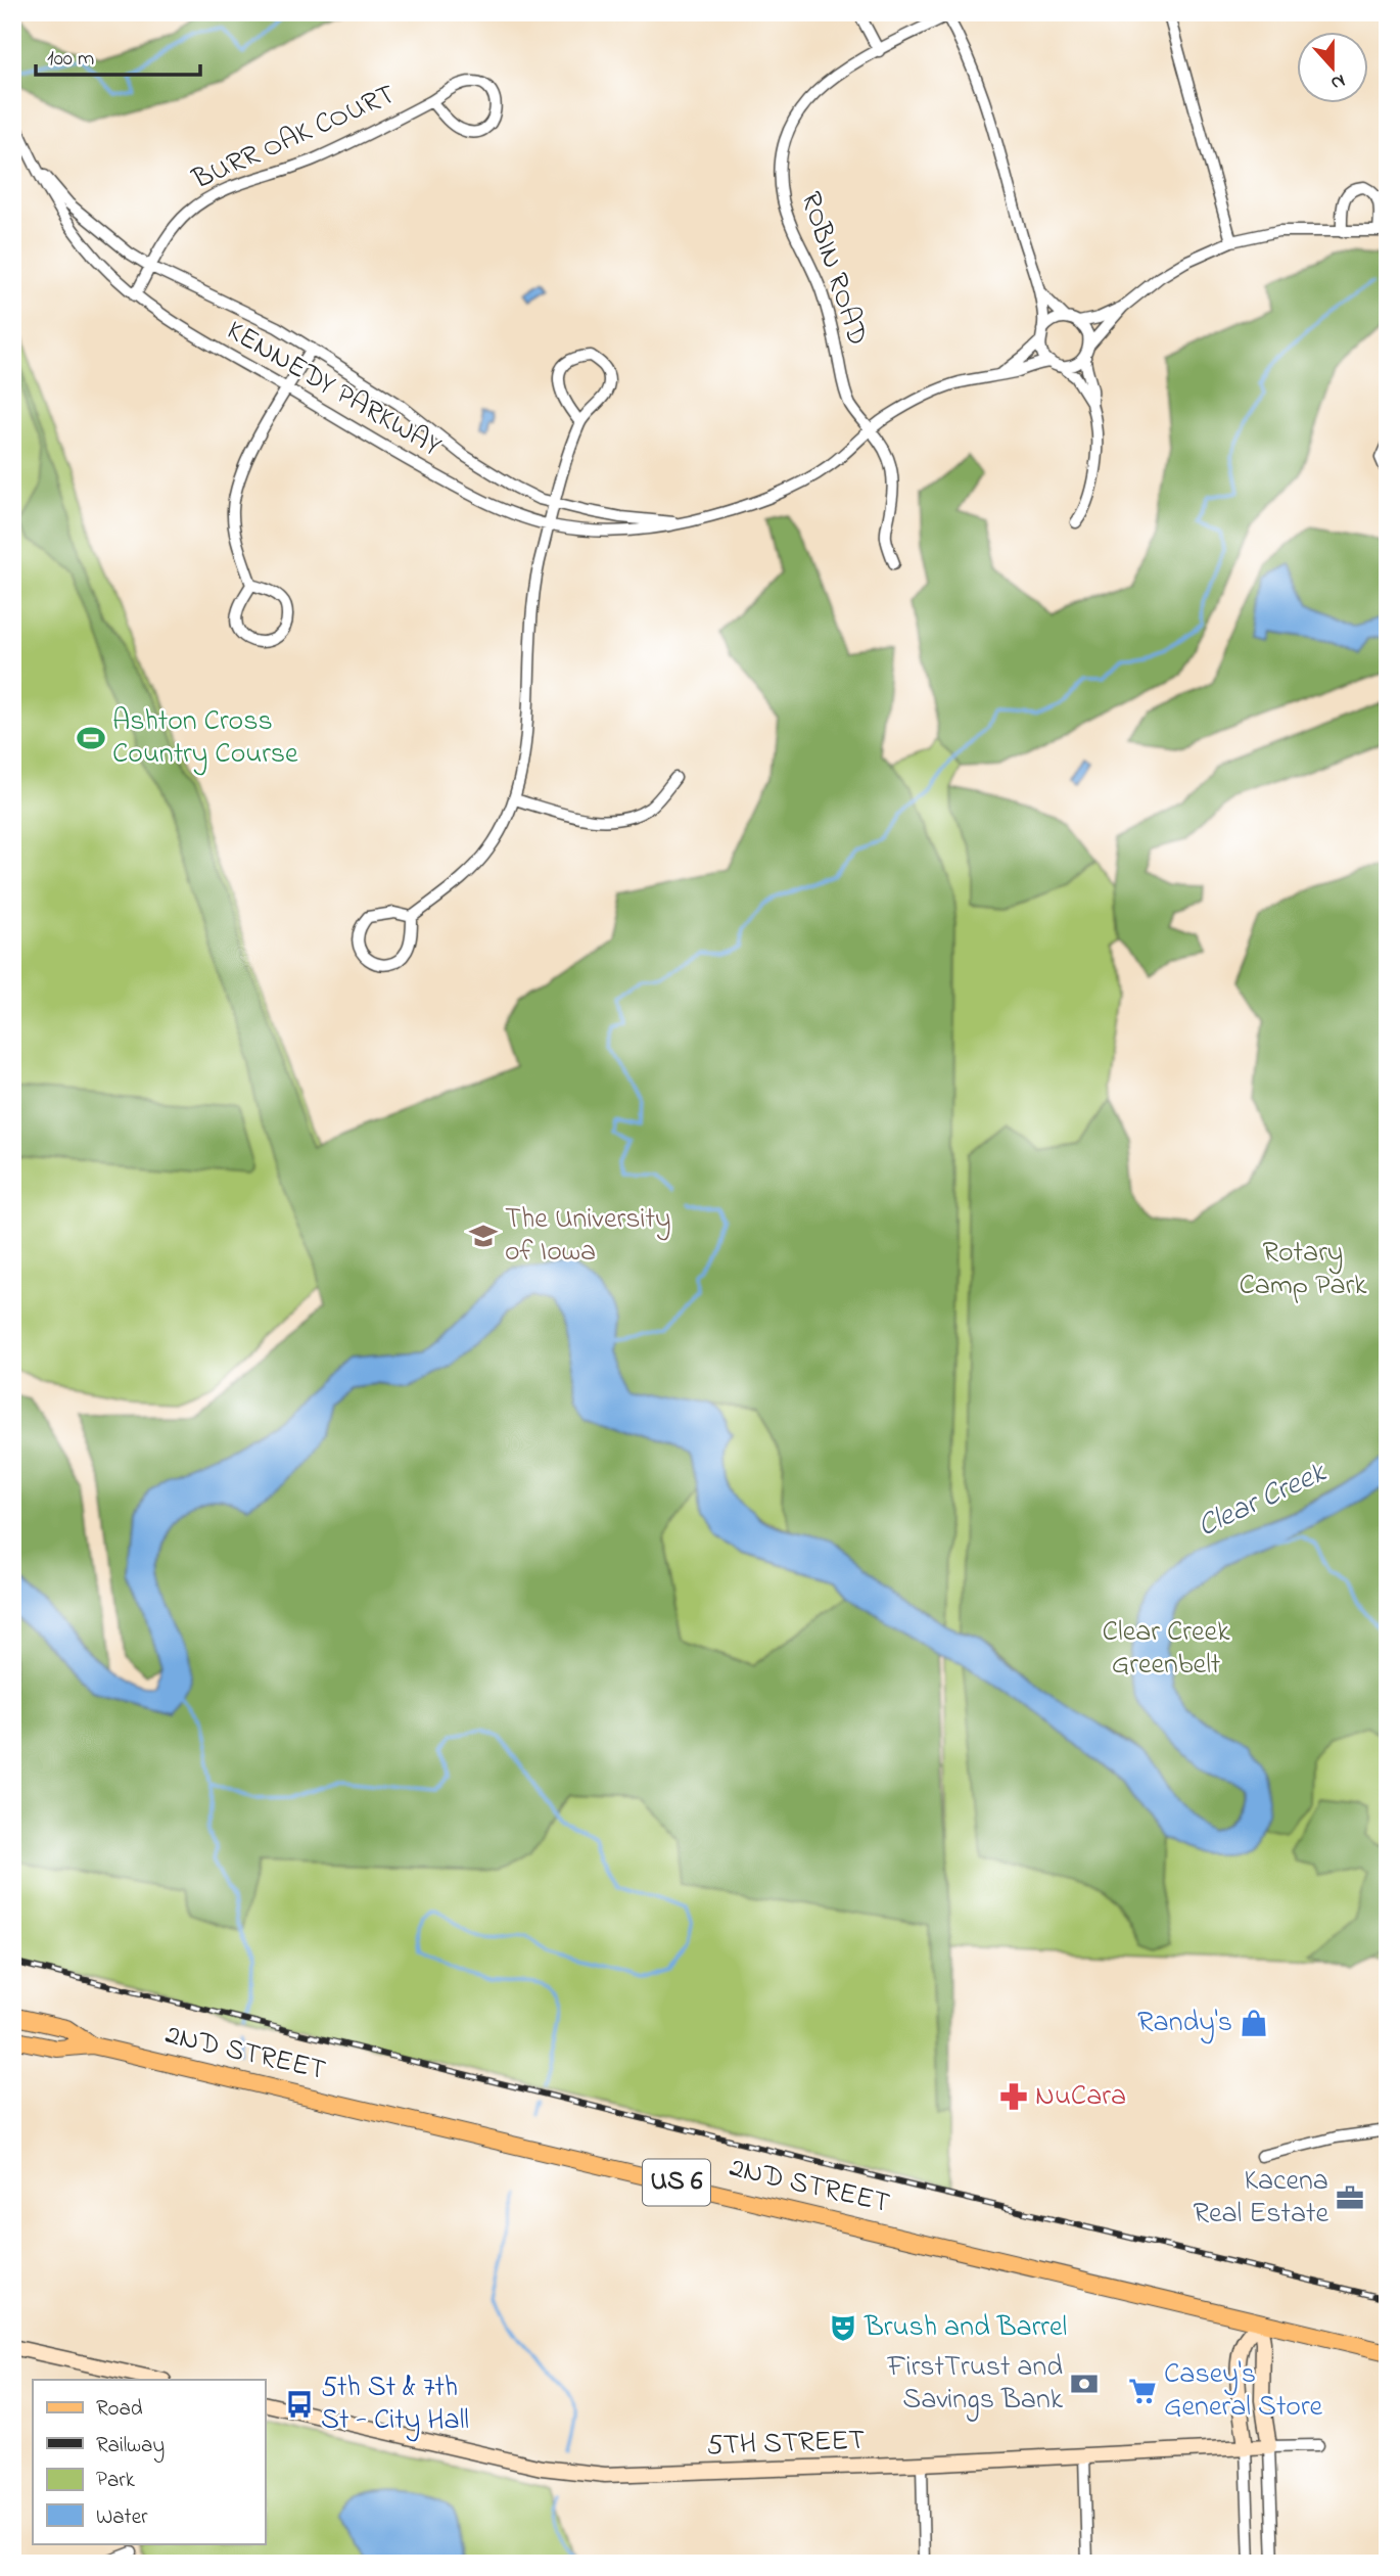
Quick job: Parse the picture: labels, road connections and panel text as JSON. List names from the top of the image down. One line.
{"streets":{"main road":["2ND STREET","US 6"],"street":["BURR OAK COURT","ROBIN ROAD","KENNEDY PARKWAY","5TH STREET"]},"crossings":[["BURR OAK COURT","KENNEDY PARKWAY"],["ROBIN ROAD","KENNEDY PARKWAY"]],"water":["Clear Creek"],"parks":["Rotary Camp Park","Clear Creek Greenbelt"],"places":{"sports":["Ashton Cross Country Course"],"school or university":["The University of Iowa"],"shop":["Randy's"],"pharmacy":["NuCara"],"office":["Kacena Real Estate"],"theatre":["Brush and Barrel"],"bank":["FirstTrust and Savings Bank"],"supermarket":["Casey's General Store"],"bus stop":["5th St & 7th St - City Hall"]},"legend":["Road","Railway","Park","Water"],"scale_bar":"100 m","north":"bottom"}
